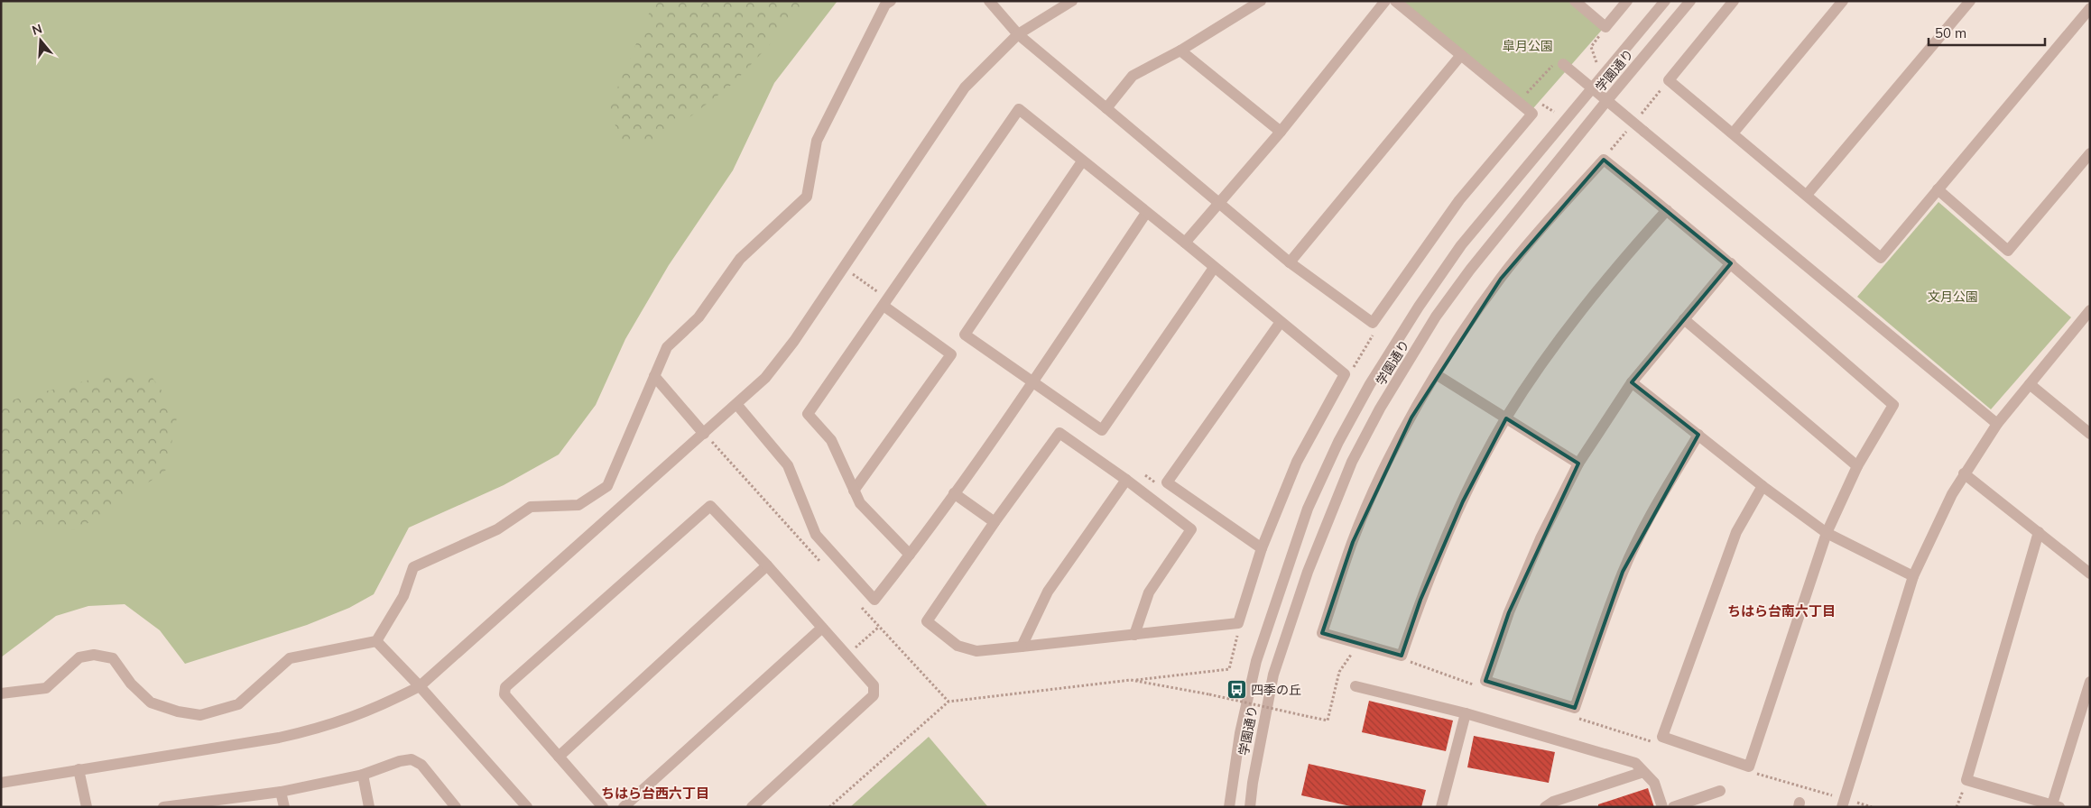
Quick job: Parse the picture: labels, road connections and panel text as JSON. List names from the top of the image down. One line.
{"streets":{"street":["学園通り"]},"districts":["ちはら台南六丁目","ちはら台西六丁目"],"parks":["皐月公園","文月公園"],"places":{"bus stop":["四季の丘"]},"scale_bar":"50 m","north":"top"}
